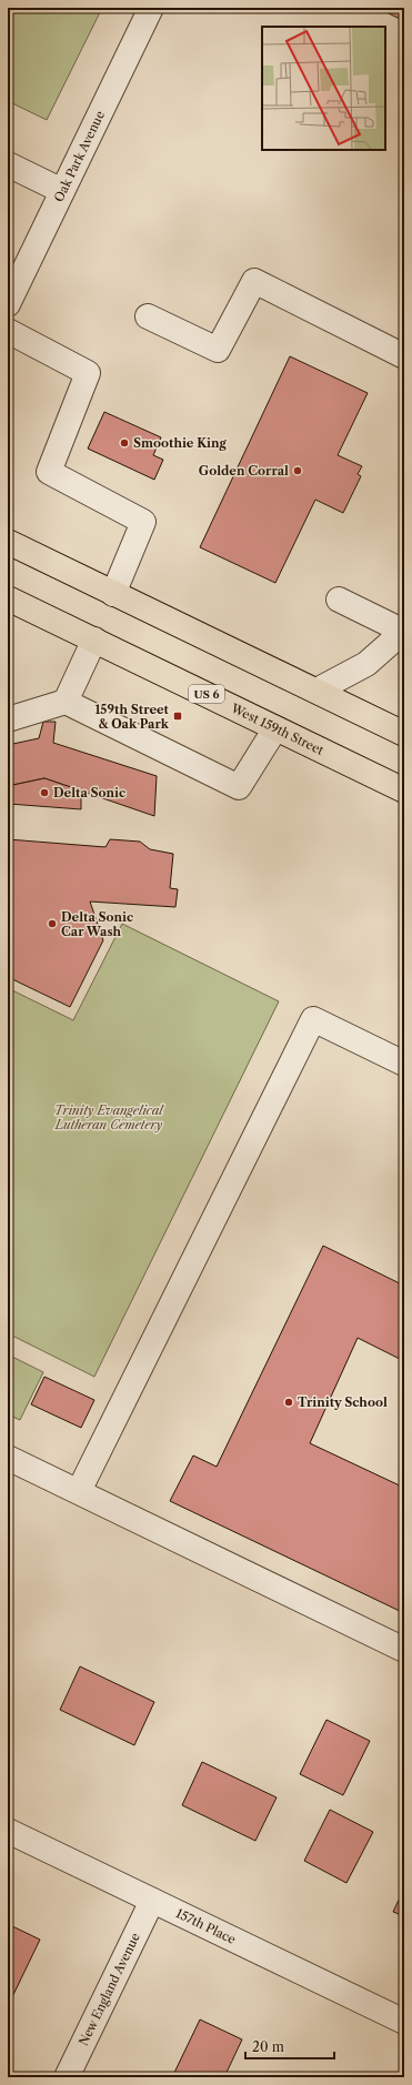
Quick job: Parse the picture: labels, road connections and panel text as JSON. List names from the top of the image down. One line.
{"streets":{"main road":["US 6","West 159th Street"],"street":["Oak Park Avenue","157th Place","New England Avenue"]},"crossings":[["157th Place","New England Avenue"]],"parks":["Trinity Evangelical Lutheran Cemetery"],"places":{"other":["Smoothie King","Golden Corral","Delta Sonic","Delta Sonic Car Wash","Trinity School"],"transit":["159th Street & Oak Park"]},"scale_bar":"20 m"}
